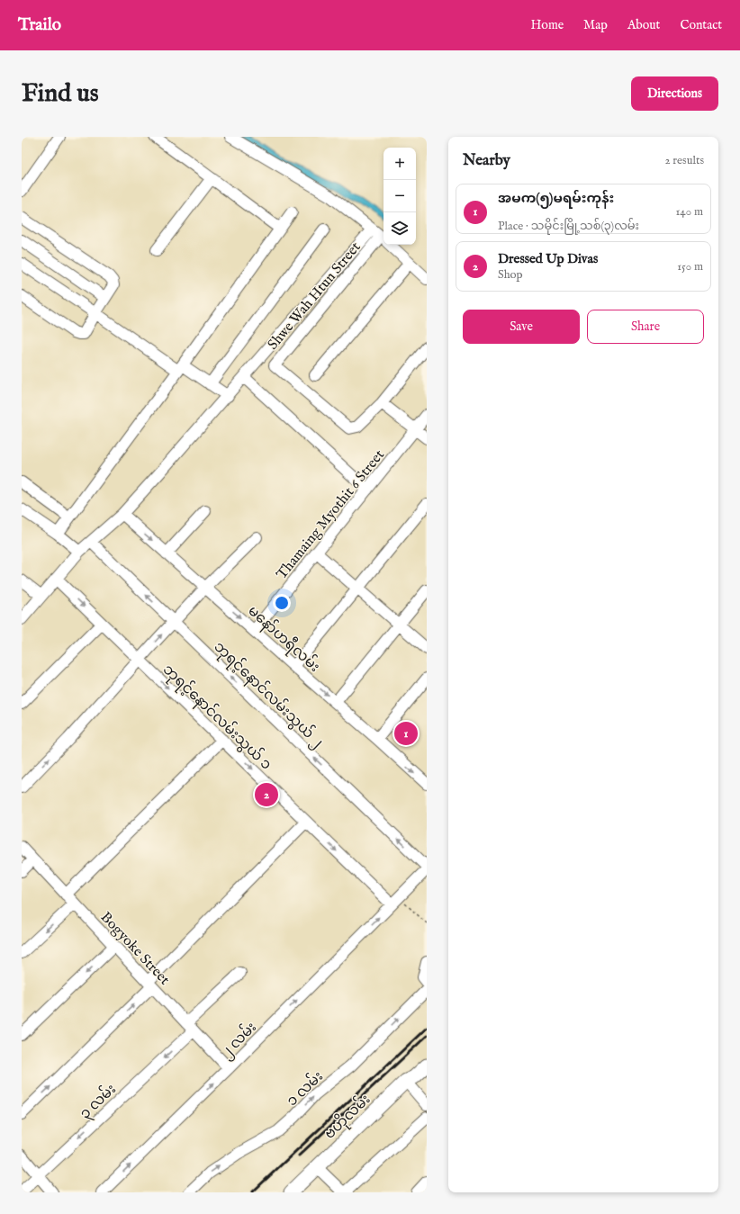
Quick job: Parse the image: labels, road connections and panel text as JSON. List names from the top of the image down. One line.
{"streets":{"main road":["ဗဟိုလမ်း"],"street":["Shwe Wah Htun Street","Thamaing Myothit 6 Street","မနော်ဟရီလမ်း","ဘုရင့်နောင်လမ်းသွယ် ၂","ဘုရင့်နောင်လမ်းသွယ် ၁","Bogyoke Street","၂ လမ်း","၁ လမ်း","၃ လမ်း"]},"crossings":[["Thamaing Myothit 6 Street","မနော်ဟရီလမ်း"],["ဘုရင့်နောင်လမ်းသွယ် ၂","၂ လမ်း"],["ဘုရင့်နောင်လမ်းသွယ် ၁","၂ လမ်း"],["Bogyoke Street","၂ လမ်း"],["Bogyoke Street","၃ လမ်း"]],"one_way":["မနော်ဟရီလမ်း","ဘုရင့်နောင်လမ်းသွယ် ၂","ဘုရင့်နောင်လမ်းသွယ် ၁","၂ လမ်း"],"page":{"header":"Trailo","nav":["Home","Map","About","Contact"],"buttons":["Directions",["Save","Share"]],"title":"Find us","heading":["Nearby","2 results"],"map_buttons":["+","−"],"list":[{"mark":"1","name":"အမက(၅)မရမ်းကုန်း","note":"Place · သမိုင်းမြို့သစ်(၃)လမ်း","value":"140 m"},{"mark":"2","name":"Dressed Up Divas","note":"Shop","value":"150 m"}],"pins":["1","2"]}}
